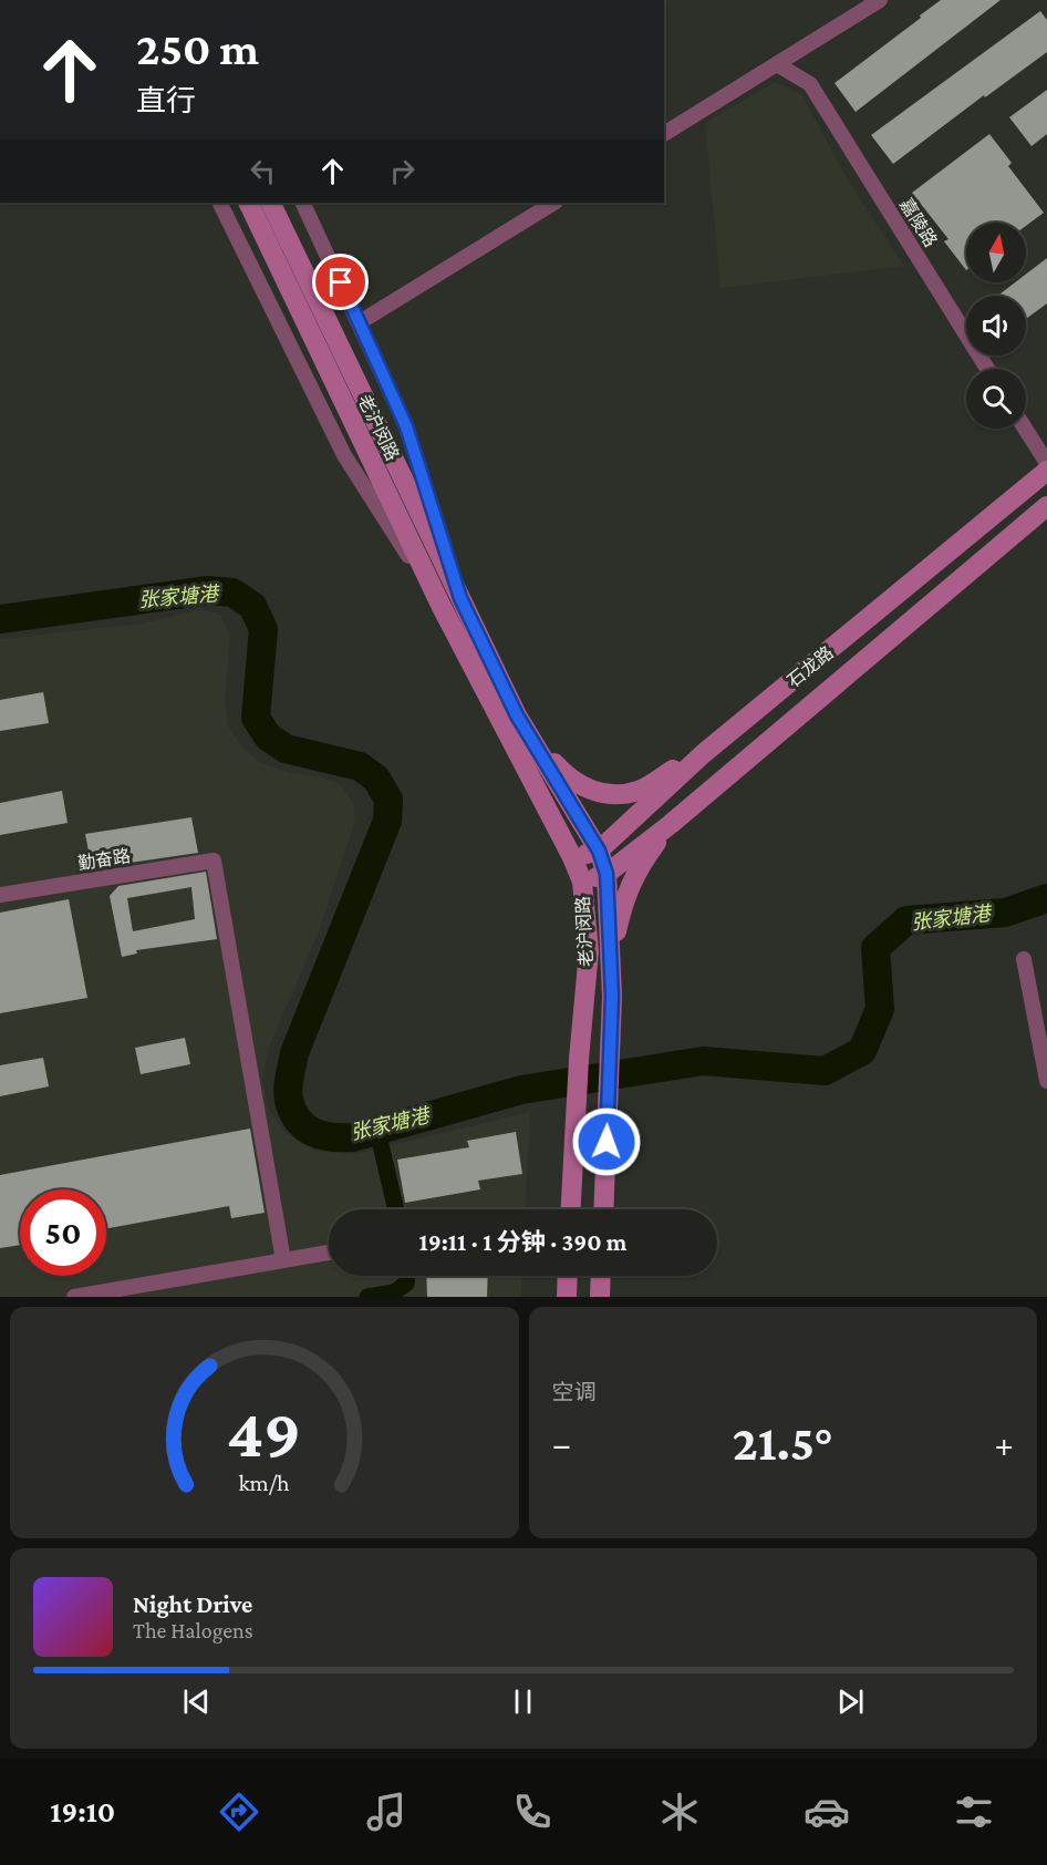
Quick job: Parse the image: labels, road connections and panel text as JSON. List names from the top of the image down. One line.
{"streets":{"main road":["老沪闵路","石龙路"],"street":["嘉陵路","勤奋路"]},"crossings":[["老沪闵路","石龙路"]],"water":["张家塘港"],"north":"top","page":{"turn":["250 m","直行"],"limit":"50","trip":"19:11 · 1 分钟 · 390 m","tile":"空调","heat":["−","21.5°","+"],"song":["Night Drive","The Halogens"],"tabs":"19:10","gauge":["49","km/h"]}}
